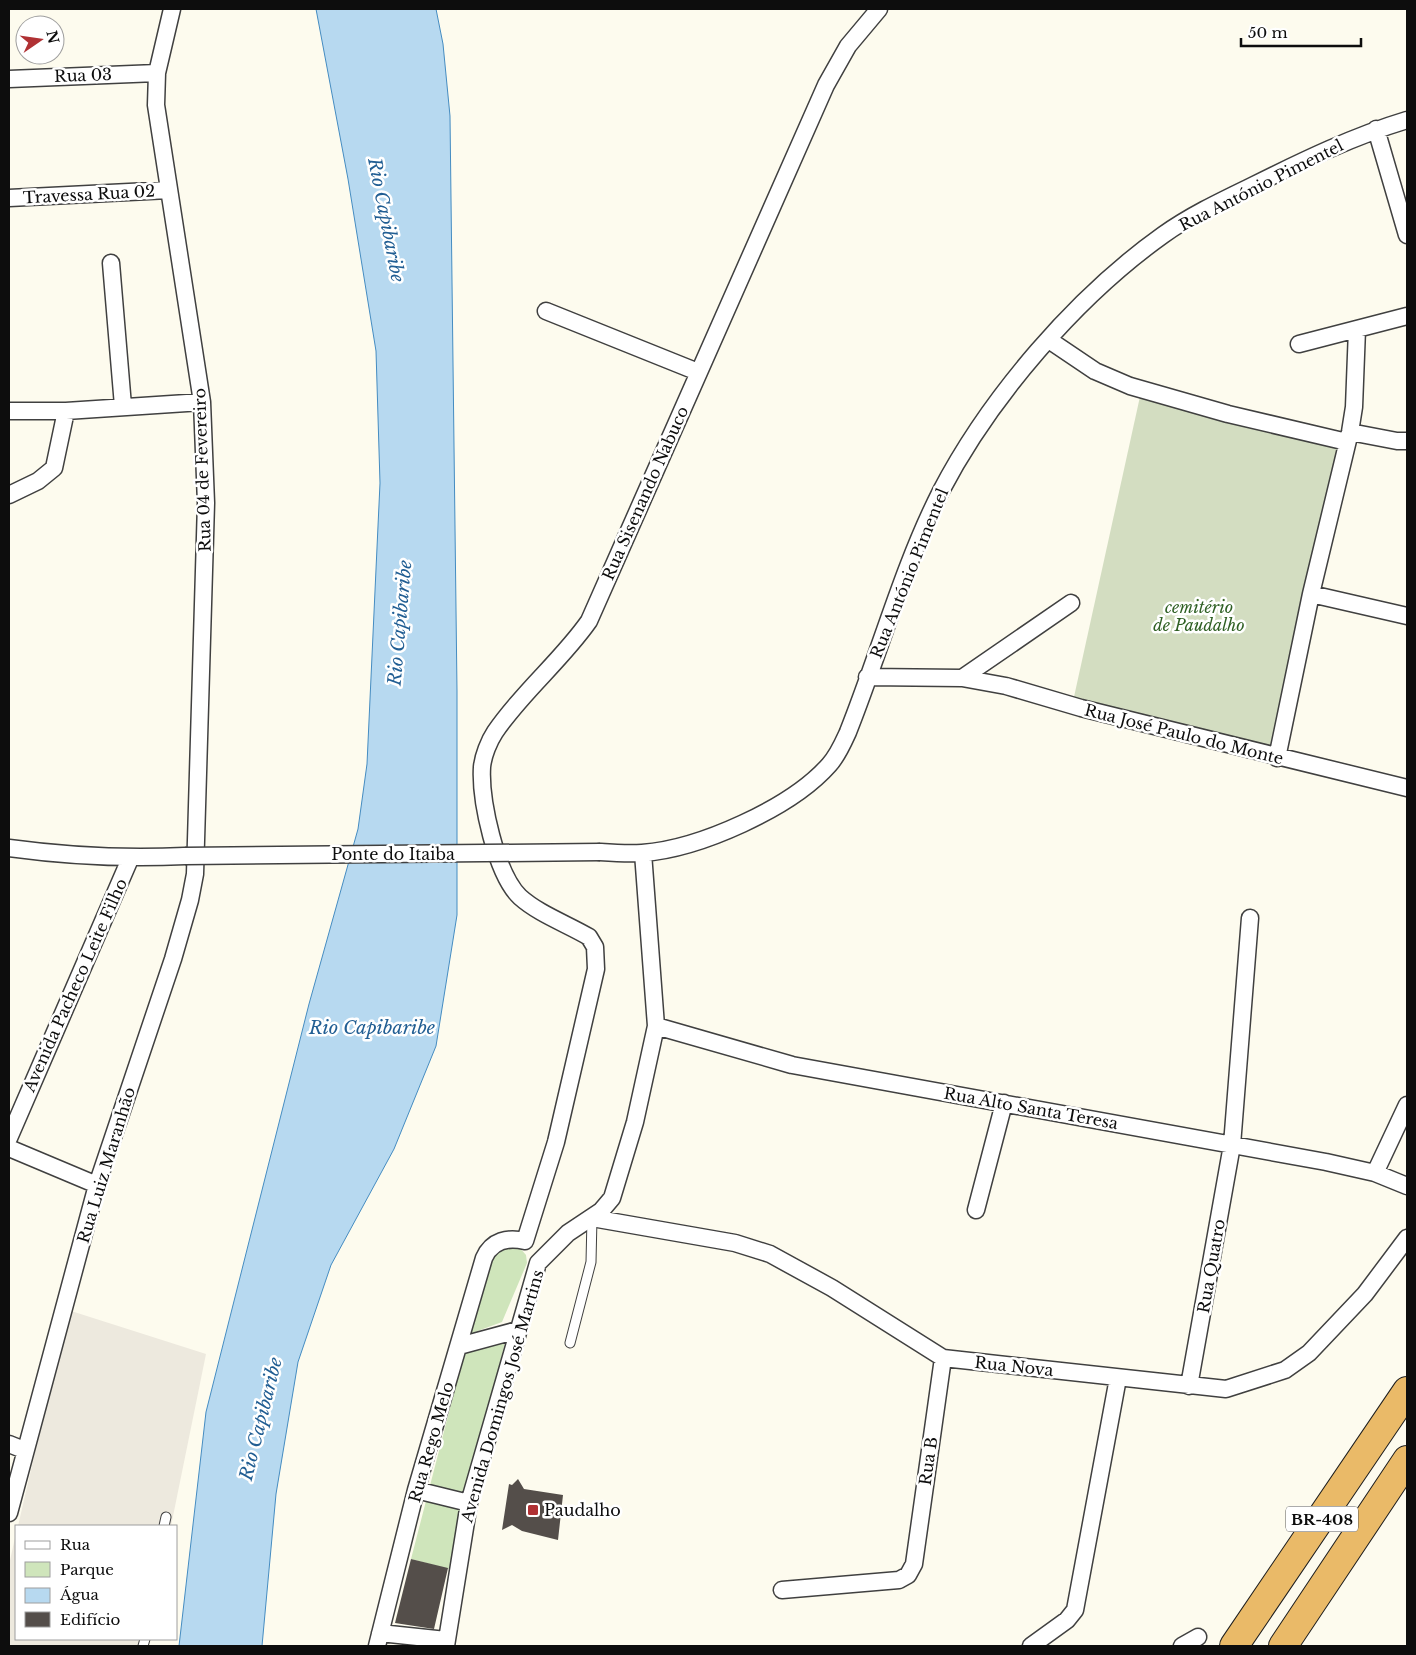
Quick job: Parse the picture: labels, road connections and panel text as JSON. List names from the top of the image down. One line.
{"streets":{"highway":["BR-408"],"street":["Rua 03","Rua António Pimentel","Travessa Rua 02","Rua 04 de Fevereiro","Rua Sisenando Nabuco","Rua José Paulo do Monte","Ponte do Itaiba","Avenida Pacheco Leite Filho","Rua Alto Santa Teresa","Rua Luiz Maranhão","Rua Quatro","Rua Nova","Avenida Domingos José Martins","Rua Rego Melo","Rua B"]},"crossings":[["Rua 03","Rua 04 de Fevereiro"],["Rua António Pimentel","Rua José Paulo do Monte"],["Rua António Pimentel","Ponte do Itaiba"],["Rua António Pimentel","Avenida Domingos José Martins"],["Travessa Rua 02","Rua 04 de Fevereiro"],["Rua 04 de Fevereiro","Rua Luiz Maranhão"],["Rua Sisenando Nabuco","Rua Rego Melo"],["Ponte do Itaiba","Avenida Pacheco Leite Filho"],["Rua Alto Santa Teresa","Rua Quatro"],["Rua Alto Santa Teresa","Avenida Domingos José Martins"],["Rua Quatro","Rua Nova"],["Rua Nova","Avenida Domingos José Martins"],["Rua Nova","Rua B"]],"water":["Rio Capibaribe"],"parks":["cemitério de Paudalho"],"places":{"transit":["Paudalho"]},"legend":["Rua","Parque","Água","Edifício"],"scale_bar":"50 m","north":"right"}
